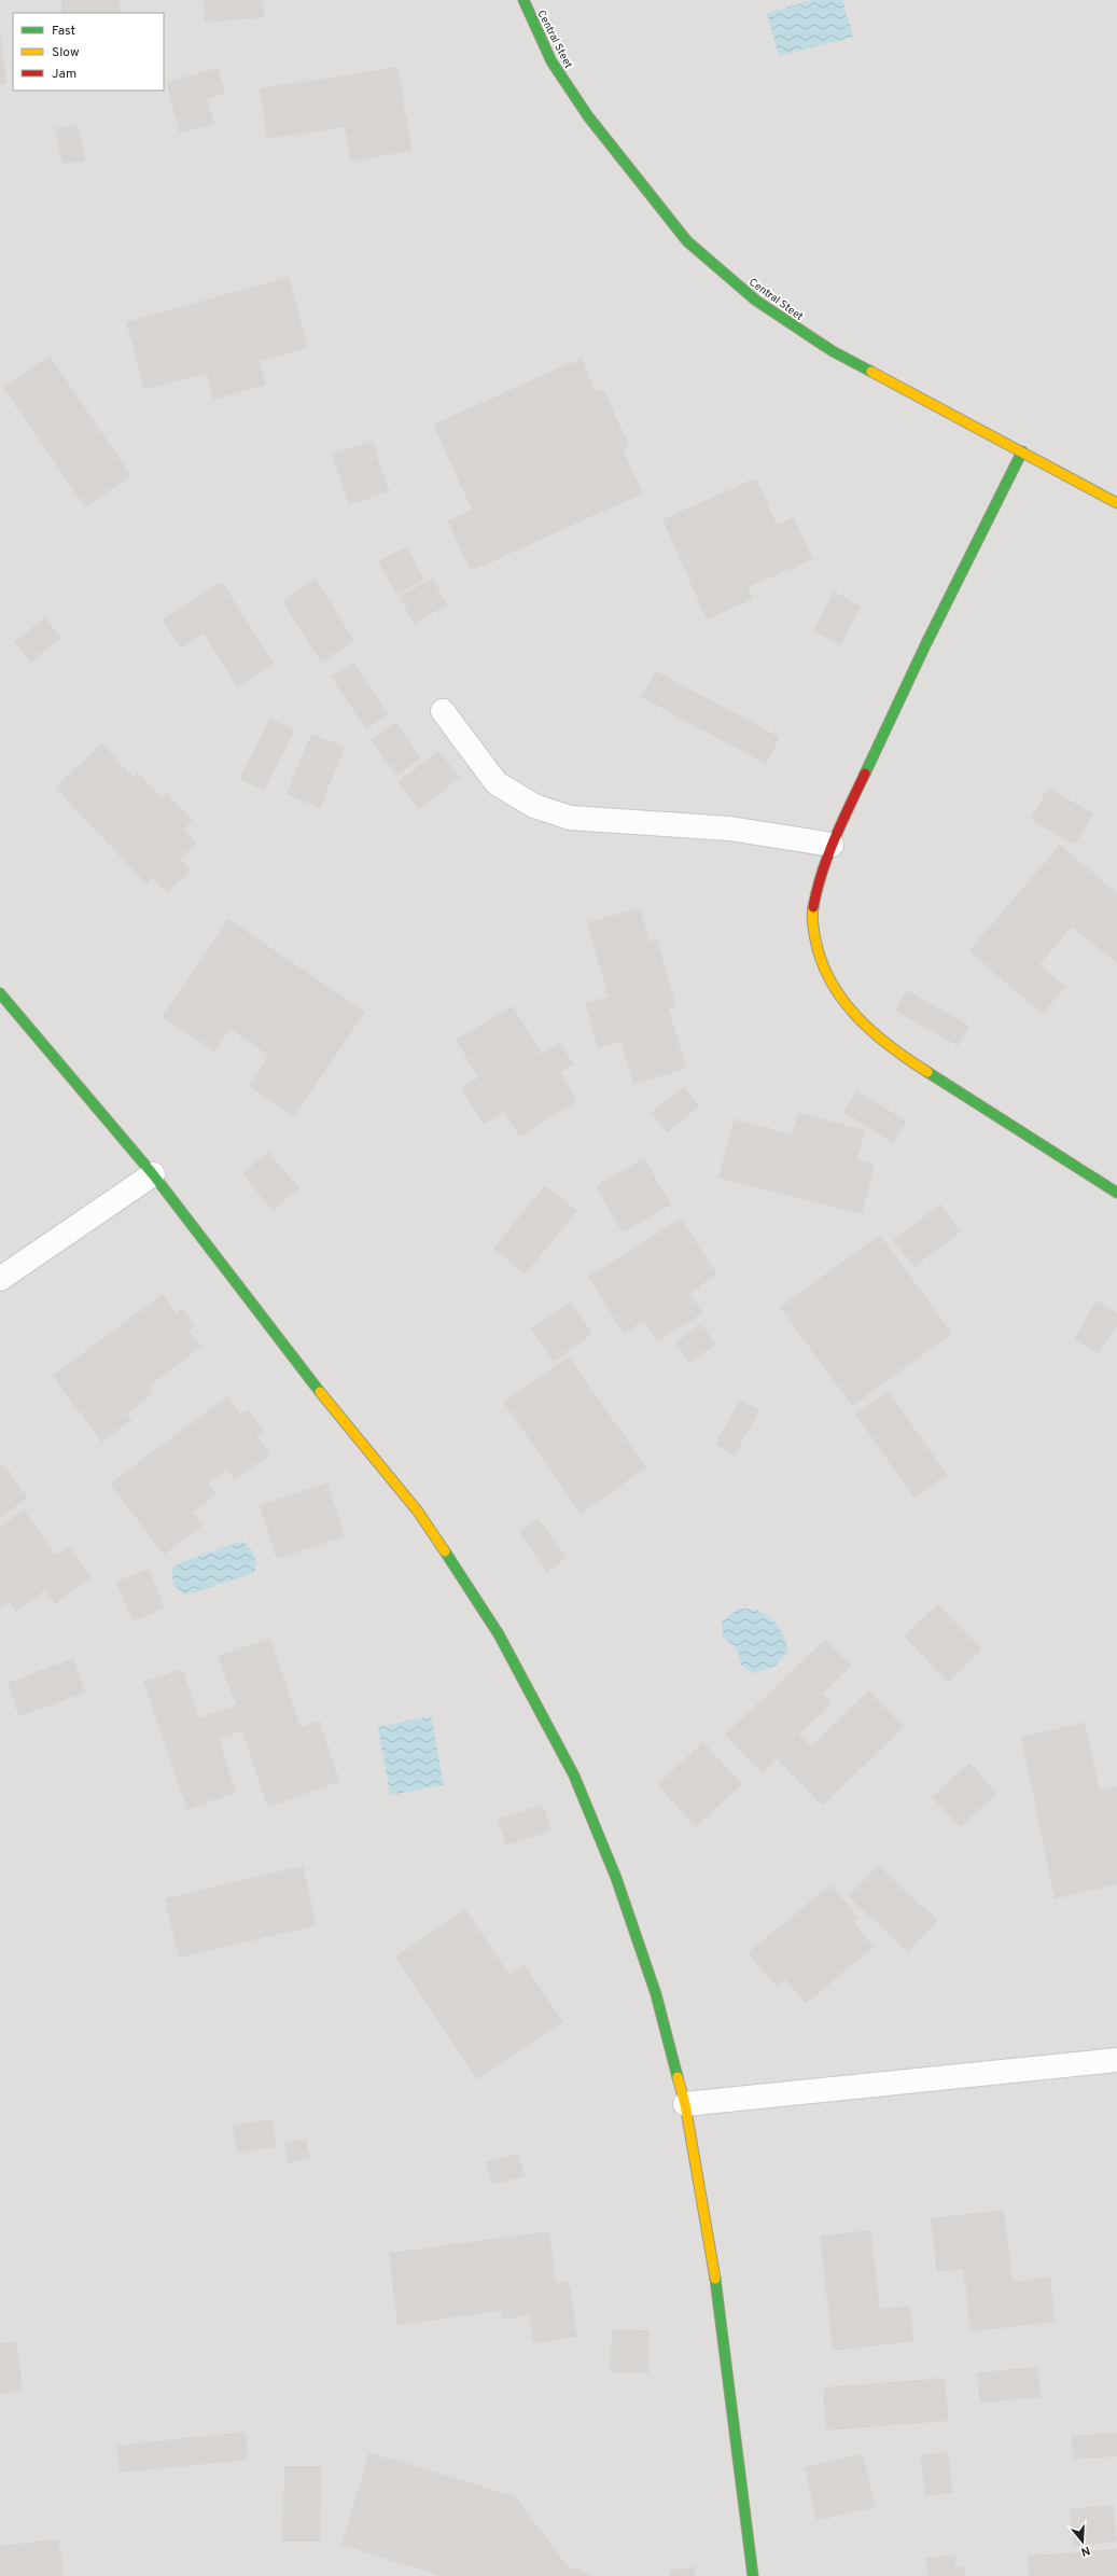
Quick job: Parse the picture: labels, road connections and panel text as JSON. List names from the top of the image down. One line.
{"streets":{"street":["Central Steet"]},"legend":["Fast","Slow","Jam"],"north":"bottom"}
